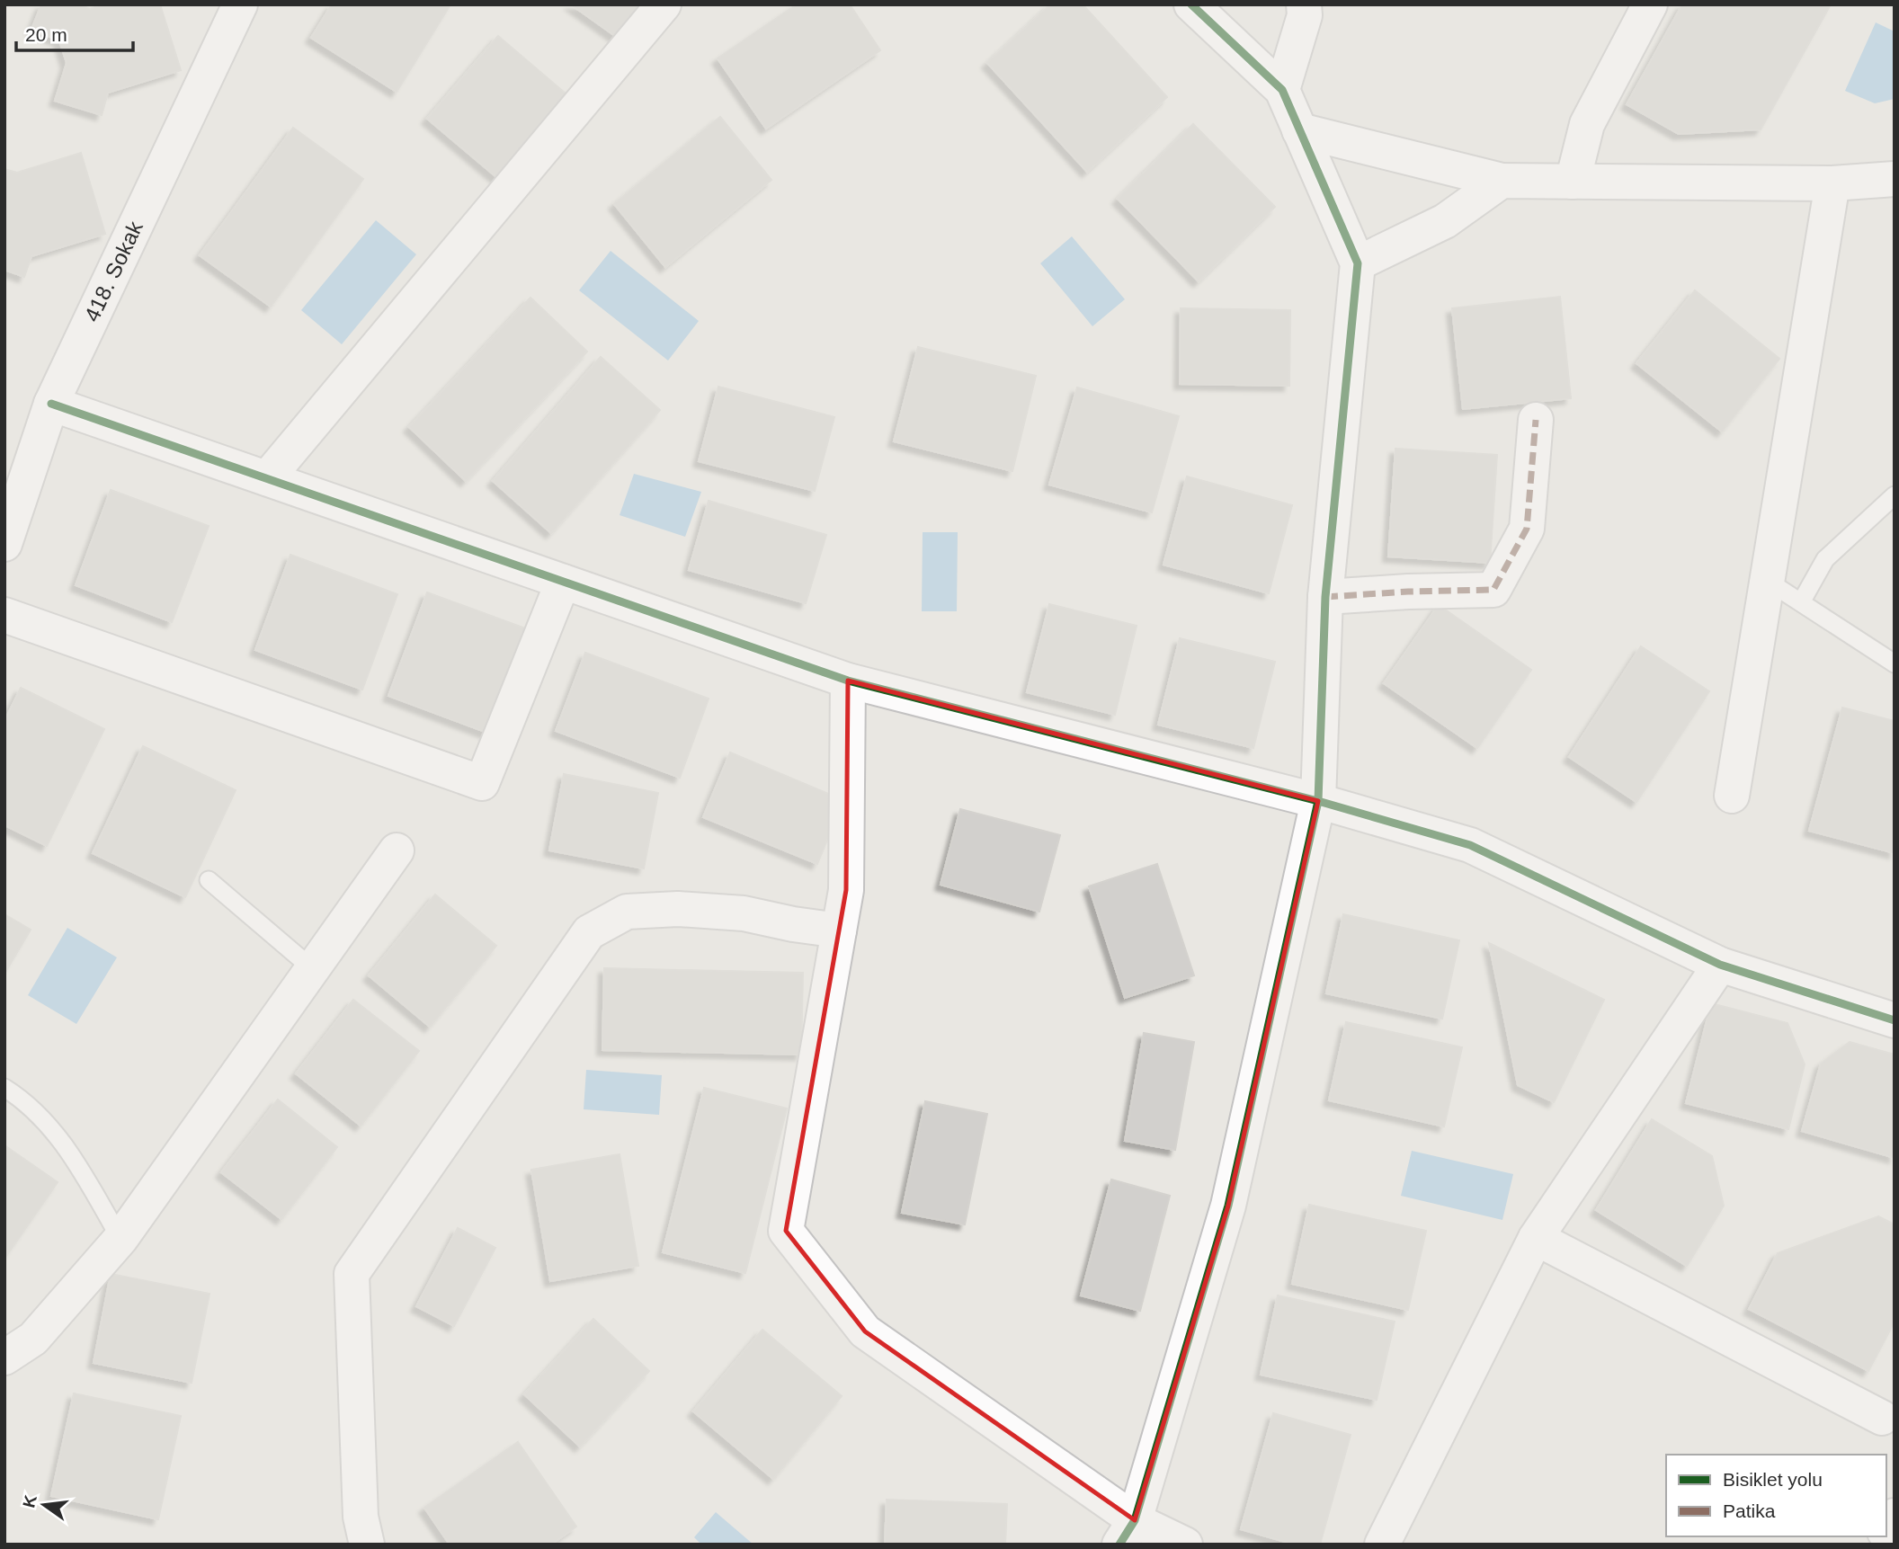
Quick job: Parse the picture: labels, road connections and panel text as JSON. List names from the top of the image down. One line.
{"streets":{"street":["418. Sokak"]},"legend":["Bisiklet yolu","Patika"],"scale_bar":"20 m","north":"left"}
